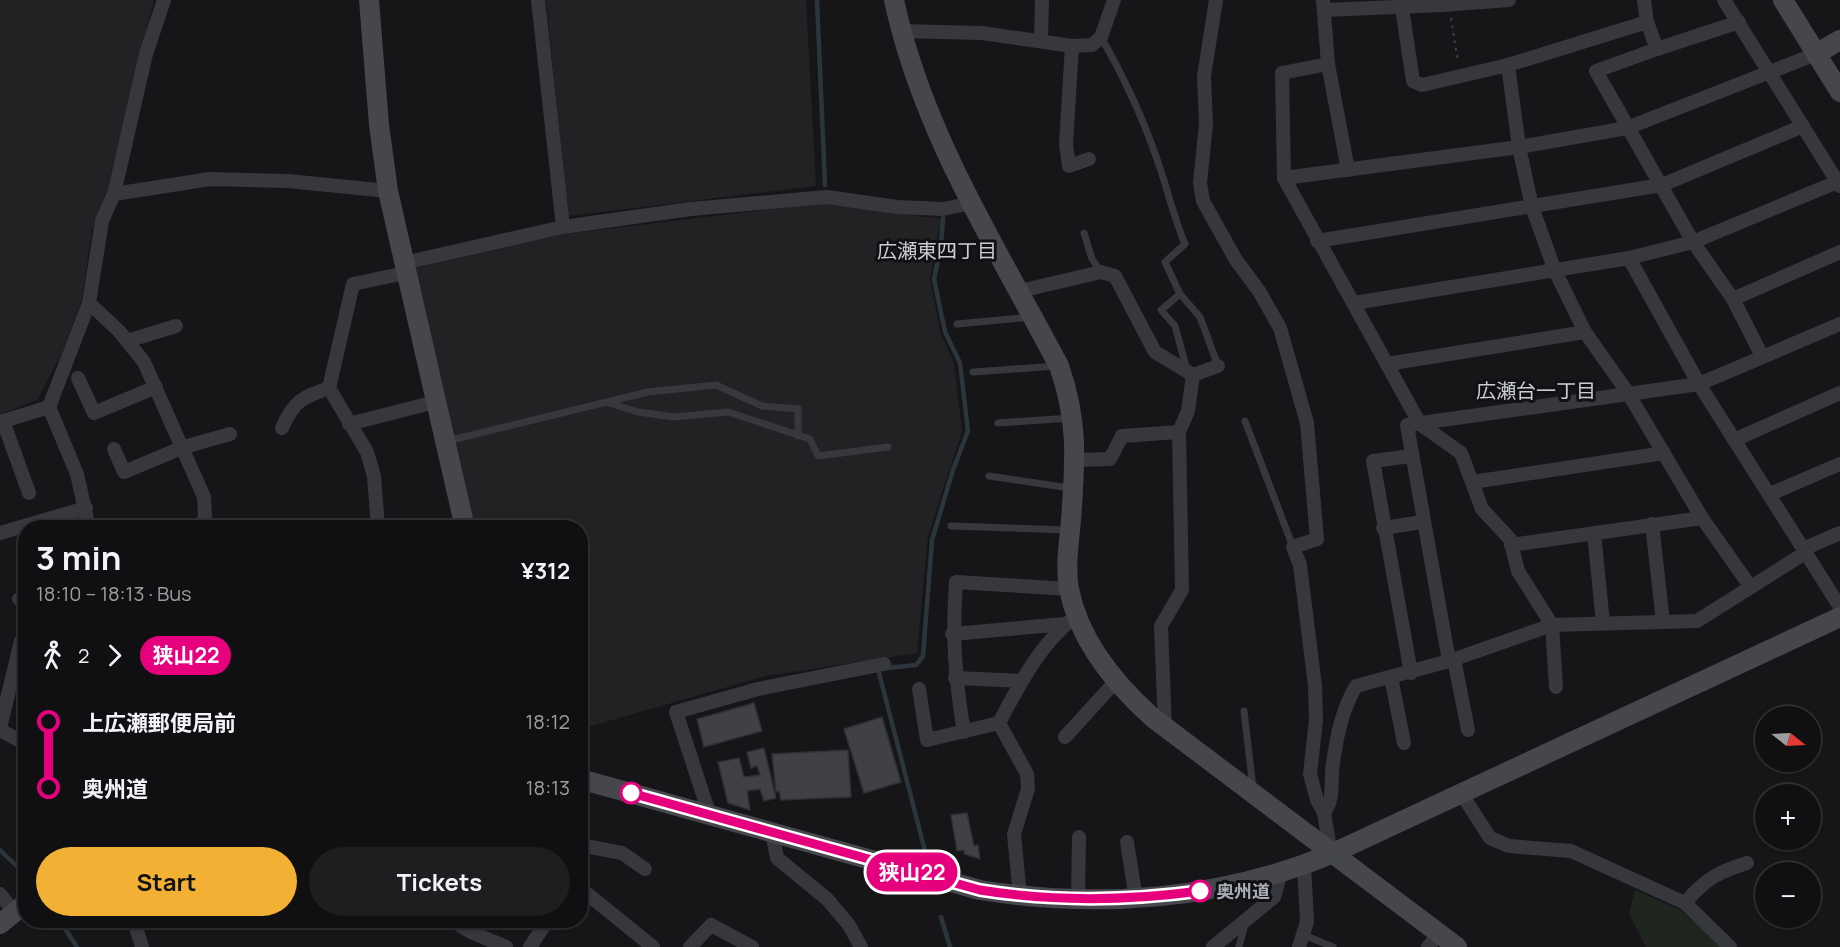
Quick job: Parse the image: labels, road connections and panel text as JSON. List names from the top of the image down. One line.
{"districts":["広瀬東四丁目","広瀬台一丁目"],"places":["奥州道"],"lines":["bus line 狭山22"],"north":"right","page":{"on_map":"狭山22","heading":["3 min","18:10 – 18:13 · Bus","¥312"],"legs":["2","狭山22"],"list":[{"name":"上広瀬郵便局前","value":"18:12"},{"name":"奥州道","value":"18:13"}],"map_buttons":["+","−"],"buttons":["Start","Tickets"]}}
